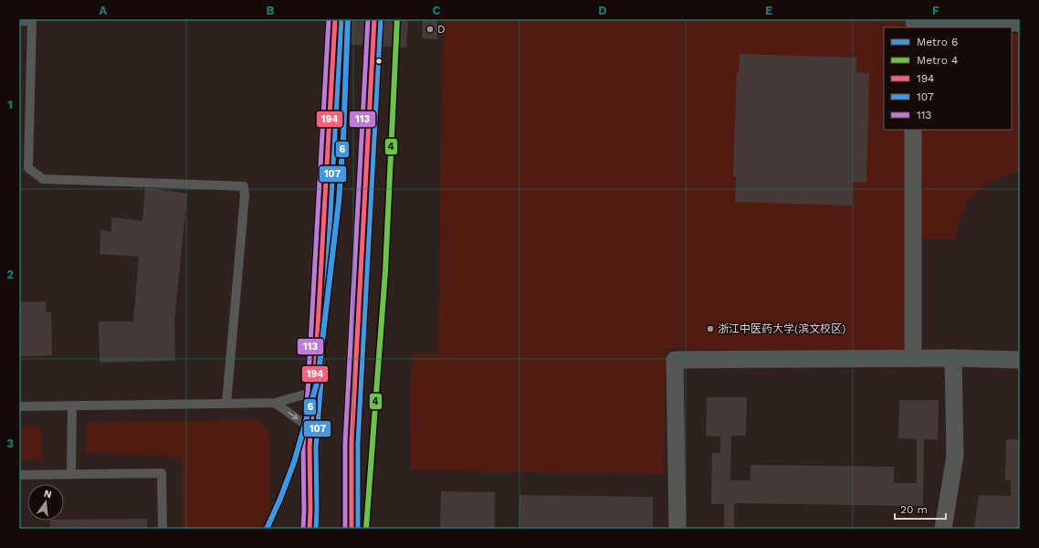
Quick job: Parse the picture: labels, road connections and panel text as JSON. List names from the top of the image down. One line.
{"places":["D","浙江中医药大学(滨文校区)"],"lines":["metro line 6","metro line 4","transit line 194","transit line 107","transit line 113"],"legend":["Metro 6","Metro 4","194","107","113"],"scale_bar":"20 m","north":"top","grid":{"columns":["A","B","C","D","E","F"],"rows":["1","2","3"]}}
